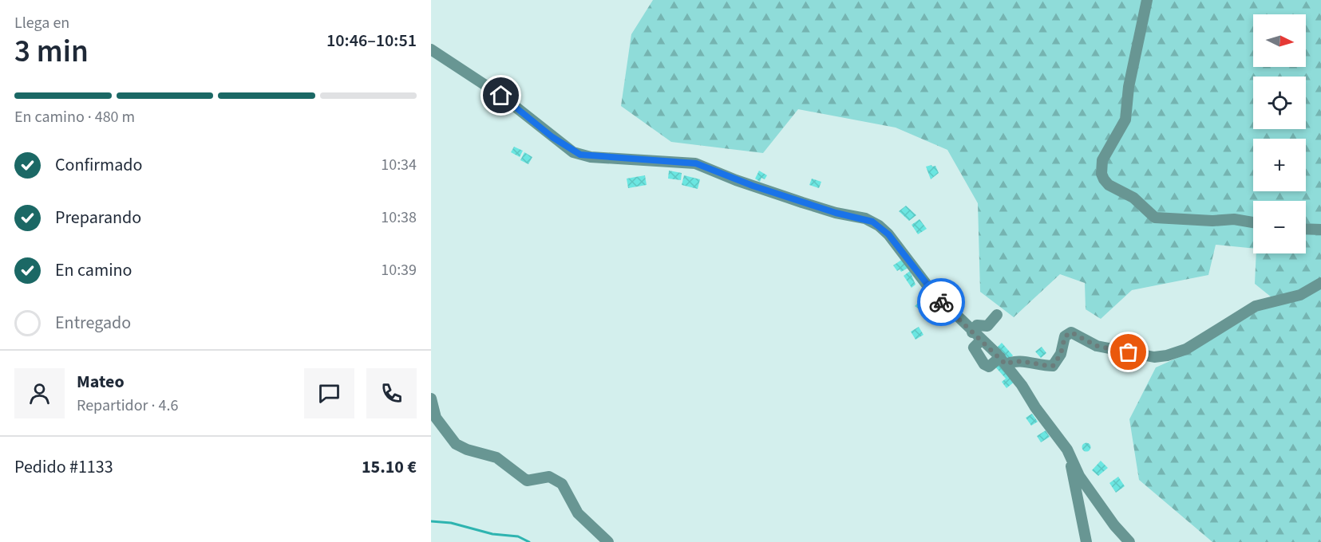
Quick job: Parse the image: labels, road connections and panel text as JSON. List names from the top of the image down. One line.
{"north":"right","page":{"heading":["3 min","Llega en","10:46–10:51"],"panel":["Mateo","Repartidor · 4.6","Pedido #1133","15.10 €"],"map_buttons":["+","−"],"bar":"En camino · 480 m","list":[["Confirmado","10:34"],["Preparando","10:38"],["En camino","10:39"],"Entregado"]}}
